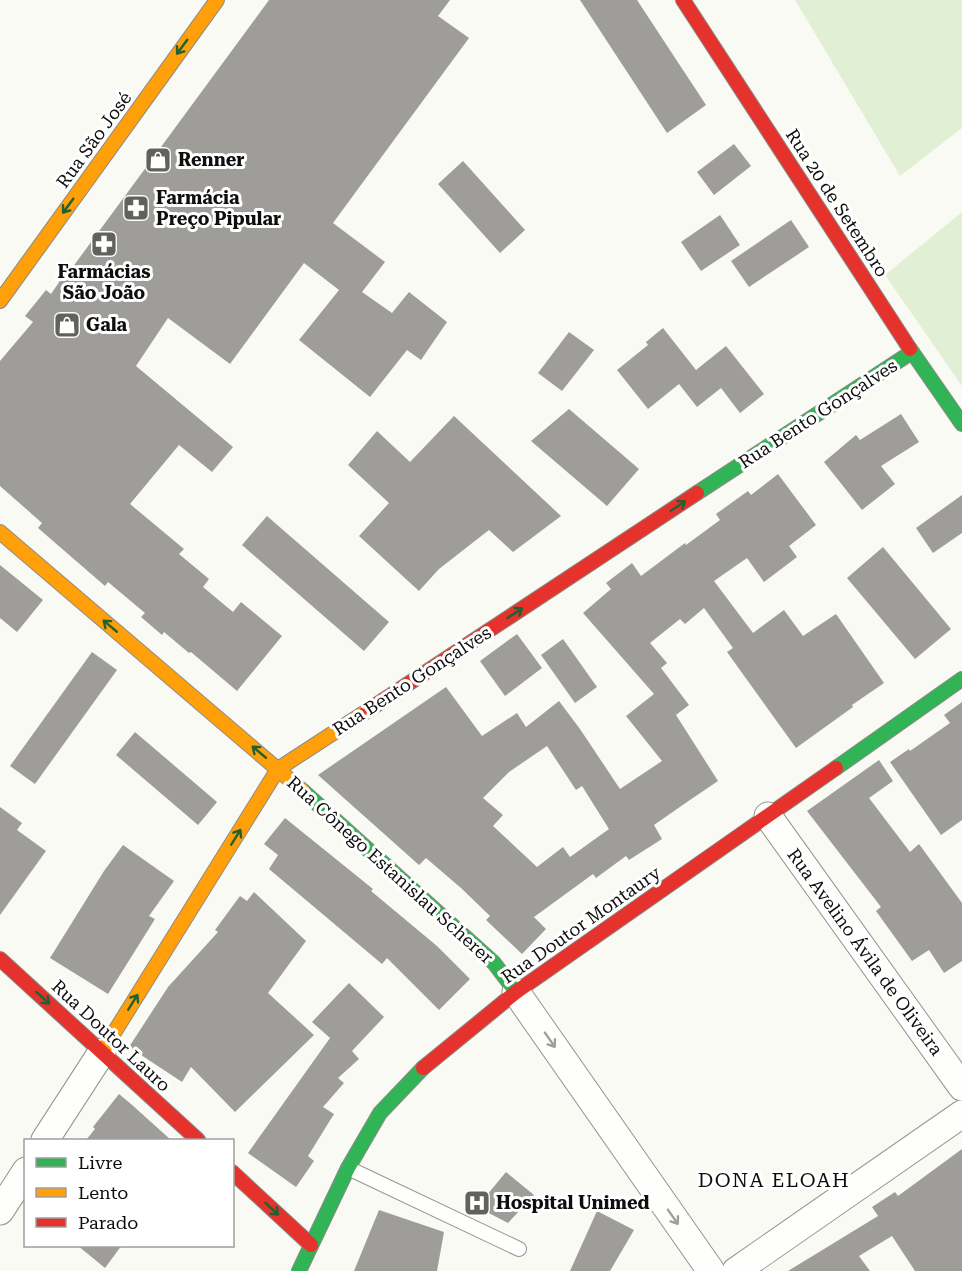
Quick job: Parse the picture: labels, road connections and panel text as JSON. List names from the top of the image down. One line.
{"streets":{"street":["Rua São José","Rua 20 de Setembro","Rua Bento Gonçalves","Rua Cônego Estanislau Scherer","Rua Doutor Montaury","Rua Avelino Ávila de Oliveira","Rua Doutor Lauro"]},"crossings":[["Rua 20 de Setembro","Rua Bento Gonçalves"],["Rua Bento Gonçalves","Rua Cônego Estanislau Scherer"],["Rua Bento Gonçalves","Rua Doutor Lauro"],["Rua Cônego Estanislau Scherer","Rua Doutor Montaury"],["Rua Doutor Montaury","Rua Avelino Ávila de Oliveira"]],"one_way":["Rua São José","Rua Bento Gonçalves","Rua Doutor Lauro"],"districts":["DONA ELOAH"],"places":{"shop":["Renner","Gala"],"pharmacy":["Farmácia Preço Pipular","Farmácias São João"],"hospital":["Hospital Unimed"]},"legend":["Livre","Lento","Parado"]}
